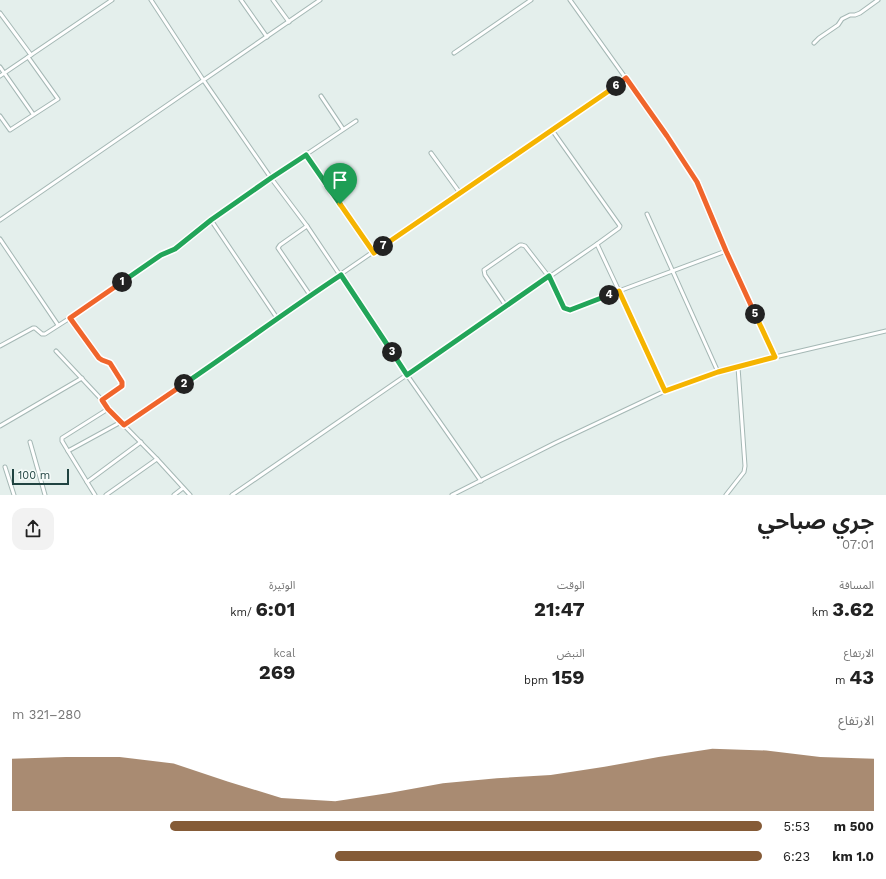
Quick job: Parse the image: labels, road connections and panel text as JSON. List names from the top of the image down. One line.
{"scale_bar":"100 m","page":{"pins":["6","7","1","4","5","3","2"],"scale":"100 m","heading":["جري صباحي","07:01"],"stats":[["المسافة","3.62 km"],["الوقت","21:47"],["الوتيرة","6:01 /km"],["الارتفاع","43 m"],["النبض","159 bpm"],["kcal","269"]],"chart":["الارتفاع","280–321 m"],"list":[{"name":"500 m","note":"5:53"},{"name":"1.0 km","note":"6:23"}]}}
